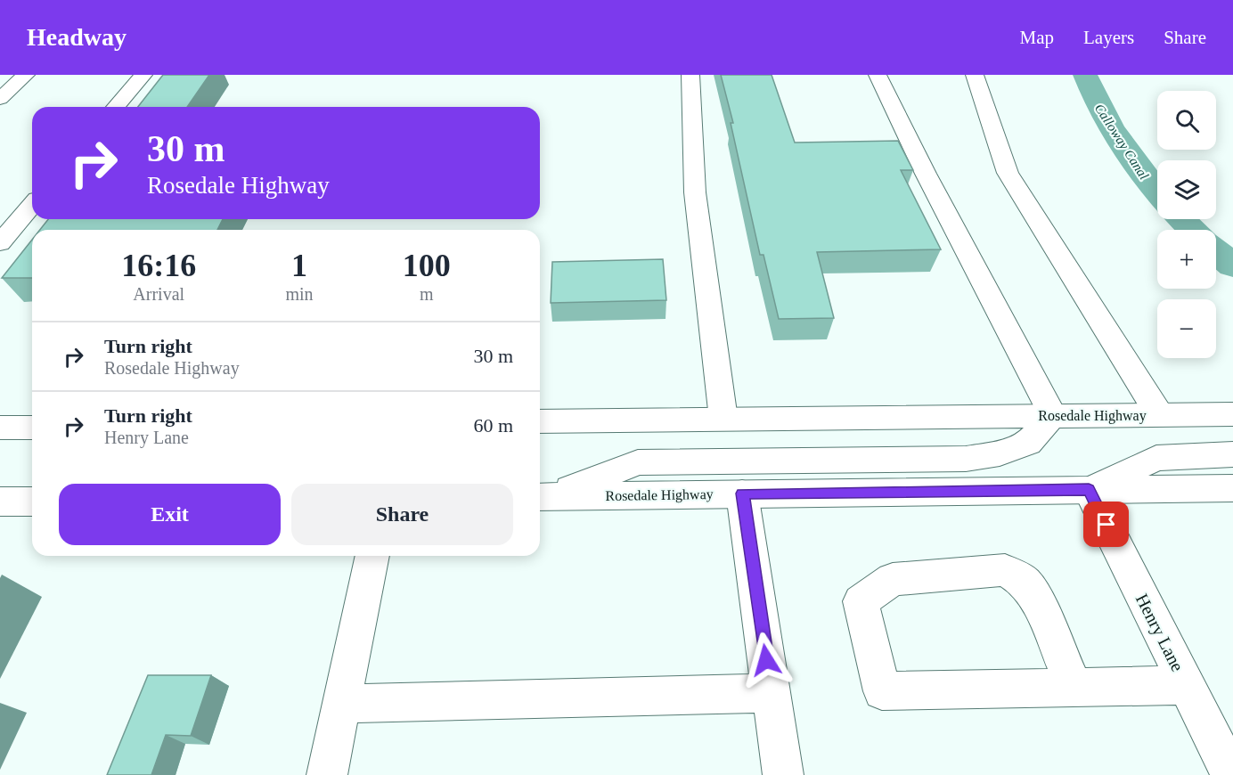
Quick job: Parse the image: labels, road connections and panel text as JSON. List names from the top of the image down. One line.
{"streets":{"main road":["Rosedale Highway","Henry Lane"]},"crossings":[["Rosedale Highway","Henry Lane"]],"water":["Calloway Canal"],"page":{"header":"Headway","nav":["Map","Layers","Share"],"map_buttons":["+","−"],"turn":["30 m","Rosedale Highway"],"eta":["16:16","Arrival","1","min","100","m"],"list":[{"name":"Turn right","note":"Rosedale Highway","value":"30 m"},{"name":"Turn right","note":"Henry Lane","value":"60 m"}],"buttons":["Exit","Share"]}}
